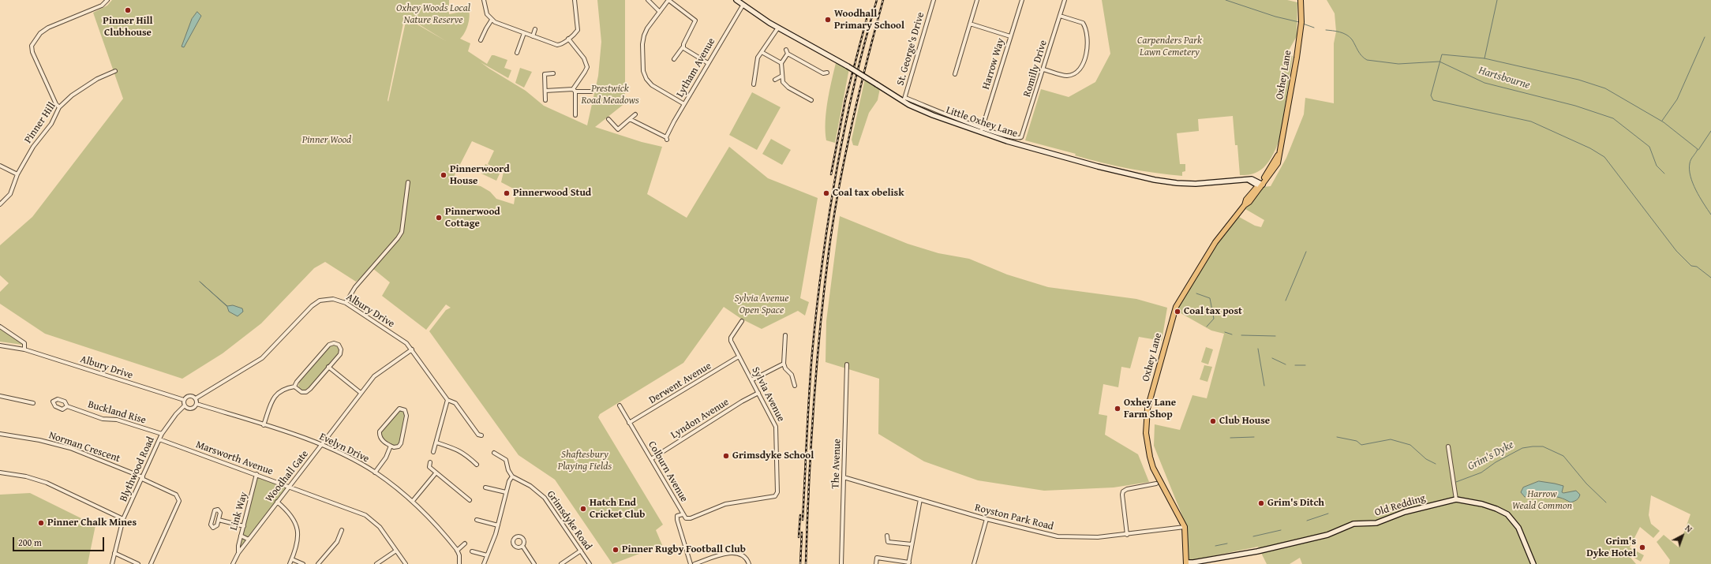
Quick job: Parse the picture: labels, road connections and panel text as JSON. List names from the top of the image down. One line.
{"streets":{"main road":["Oxhey Lane","Little Oxhey Lane","Old Redding"],"street":["St. George's Drive","Harrow Way","Lytham Avenue","Romilly Drive","Pinner Hill","Albury Drive","Derwent Avenue","Sylvia Avenue","Buckland Rise","Lyndon Avenue","Norman Crescent","Evelyn Drive","Marsworth Avenue","The Avenue","Blythwood Road","Colburn Avenue","Woodhall Gate","Link Way","Royston Park Road","Grimsdyke Road"]},"crossings":[["St. George's Drive","Little Oxhey Lane"],["Harrow Way","Little Oxhey Lane"],["Lytham Avenue","Little Oxhey Lane"],["Romilly Drive","Little Oxhey Lane"],["Oxhey Lane","Old Redding"],["Oxhey Lane","Royston Park Road"],["Albury Drive","Evelyn Drive"],["Albury Drive","Blythwood Road"],["Albury Drive","Woodhall Gate"],["Derwent Avenue","Sylvia Avenue"],["Derwent Avenue","Colburn Avenue"],["Sylvia Avenue","Lyndon Avenue"],["Sylvia Avenue","Colburn Avenue"],["Buckland Rise","Blythwood Road"],["Lyndon Avenue","Colburn Avenue"],["Norman Crescent","Blythwood Road"],["Evelyn Drive","Blythwood Road"],["Evelyn Drive","Woodhall Gate"],["Marsworth Avenue","Blythwood Road"],["Marsworth Avenue","Woodhall Gate"],["Marsworth Avenue","Link Way"],["The Avenue","Royston Park Road"],["Woodhall Gate","Link Way"]],"water":["Hartsbourne","Grim's Dyke"],"parks":["Oxhey Woods Local Nature Reserve","Carpenders Park Lawn Cemetery","Prestwick Road Meadows","Pinner Wood","Sylvia Avenue Open Space","Shaftesbury Playing Fields","Harrow Weald Common"],"places":["Pinner Hill Clubhouse","Woodhall Primary School","Pinnerwoord House","Pinnerwood Stud","Coal tax obelisk","Pinnerwood Cottage","Coal tax post","Oxhey Lane Farm Shop","Club House","Grimsdyke School","Grim's Ditch","Hatch End Cricket Club","Pinner Chalk Mines","Grim's Dyke Hotel","Pinner Rugby Football Club"],"scale_bar":"200 m","north":"top right"}
